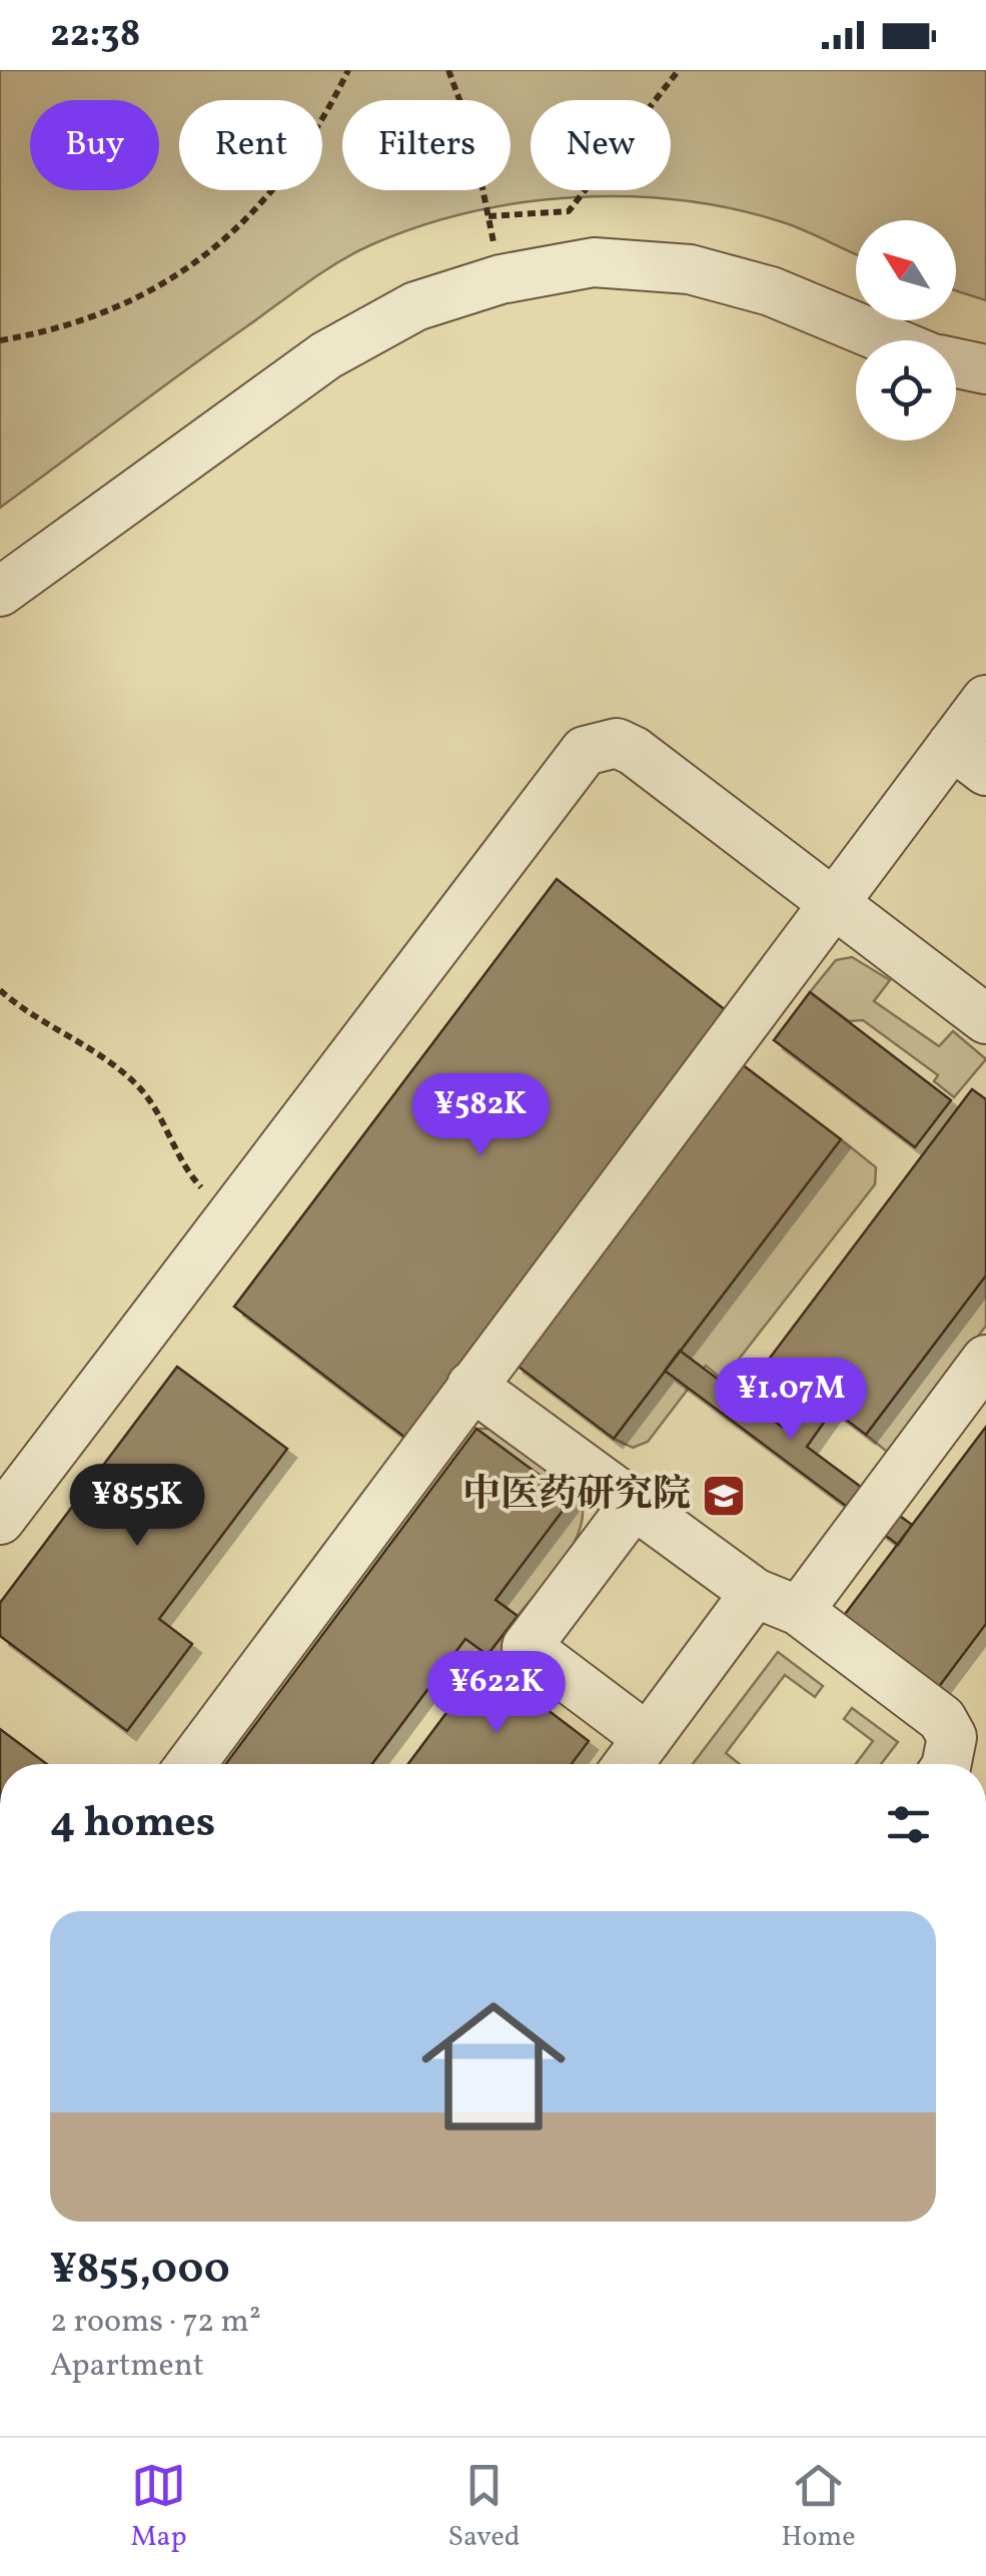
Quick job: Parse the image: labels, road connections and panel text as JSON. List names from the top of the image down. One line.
{"places":{"school or university":["中医药研究院"]},"north":"top left","page":{"status":"22:38","chip":["Buy","Rent","Filters","New"],"price":["¥582K","¥1.07M","¥855K","¥622K"],"heading":"4 homes","list":[{"name":"¥855,000","note":"2 rooms · 72 m² · Apartment"}],"tabs":["Map","Saved","Home"]}}
